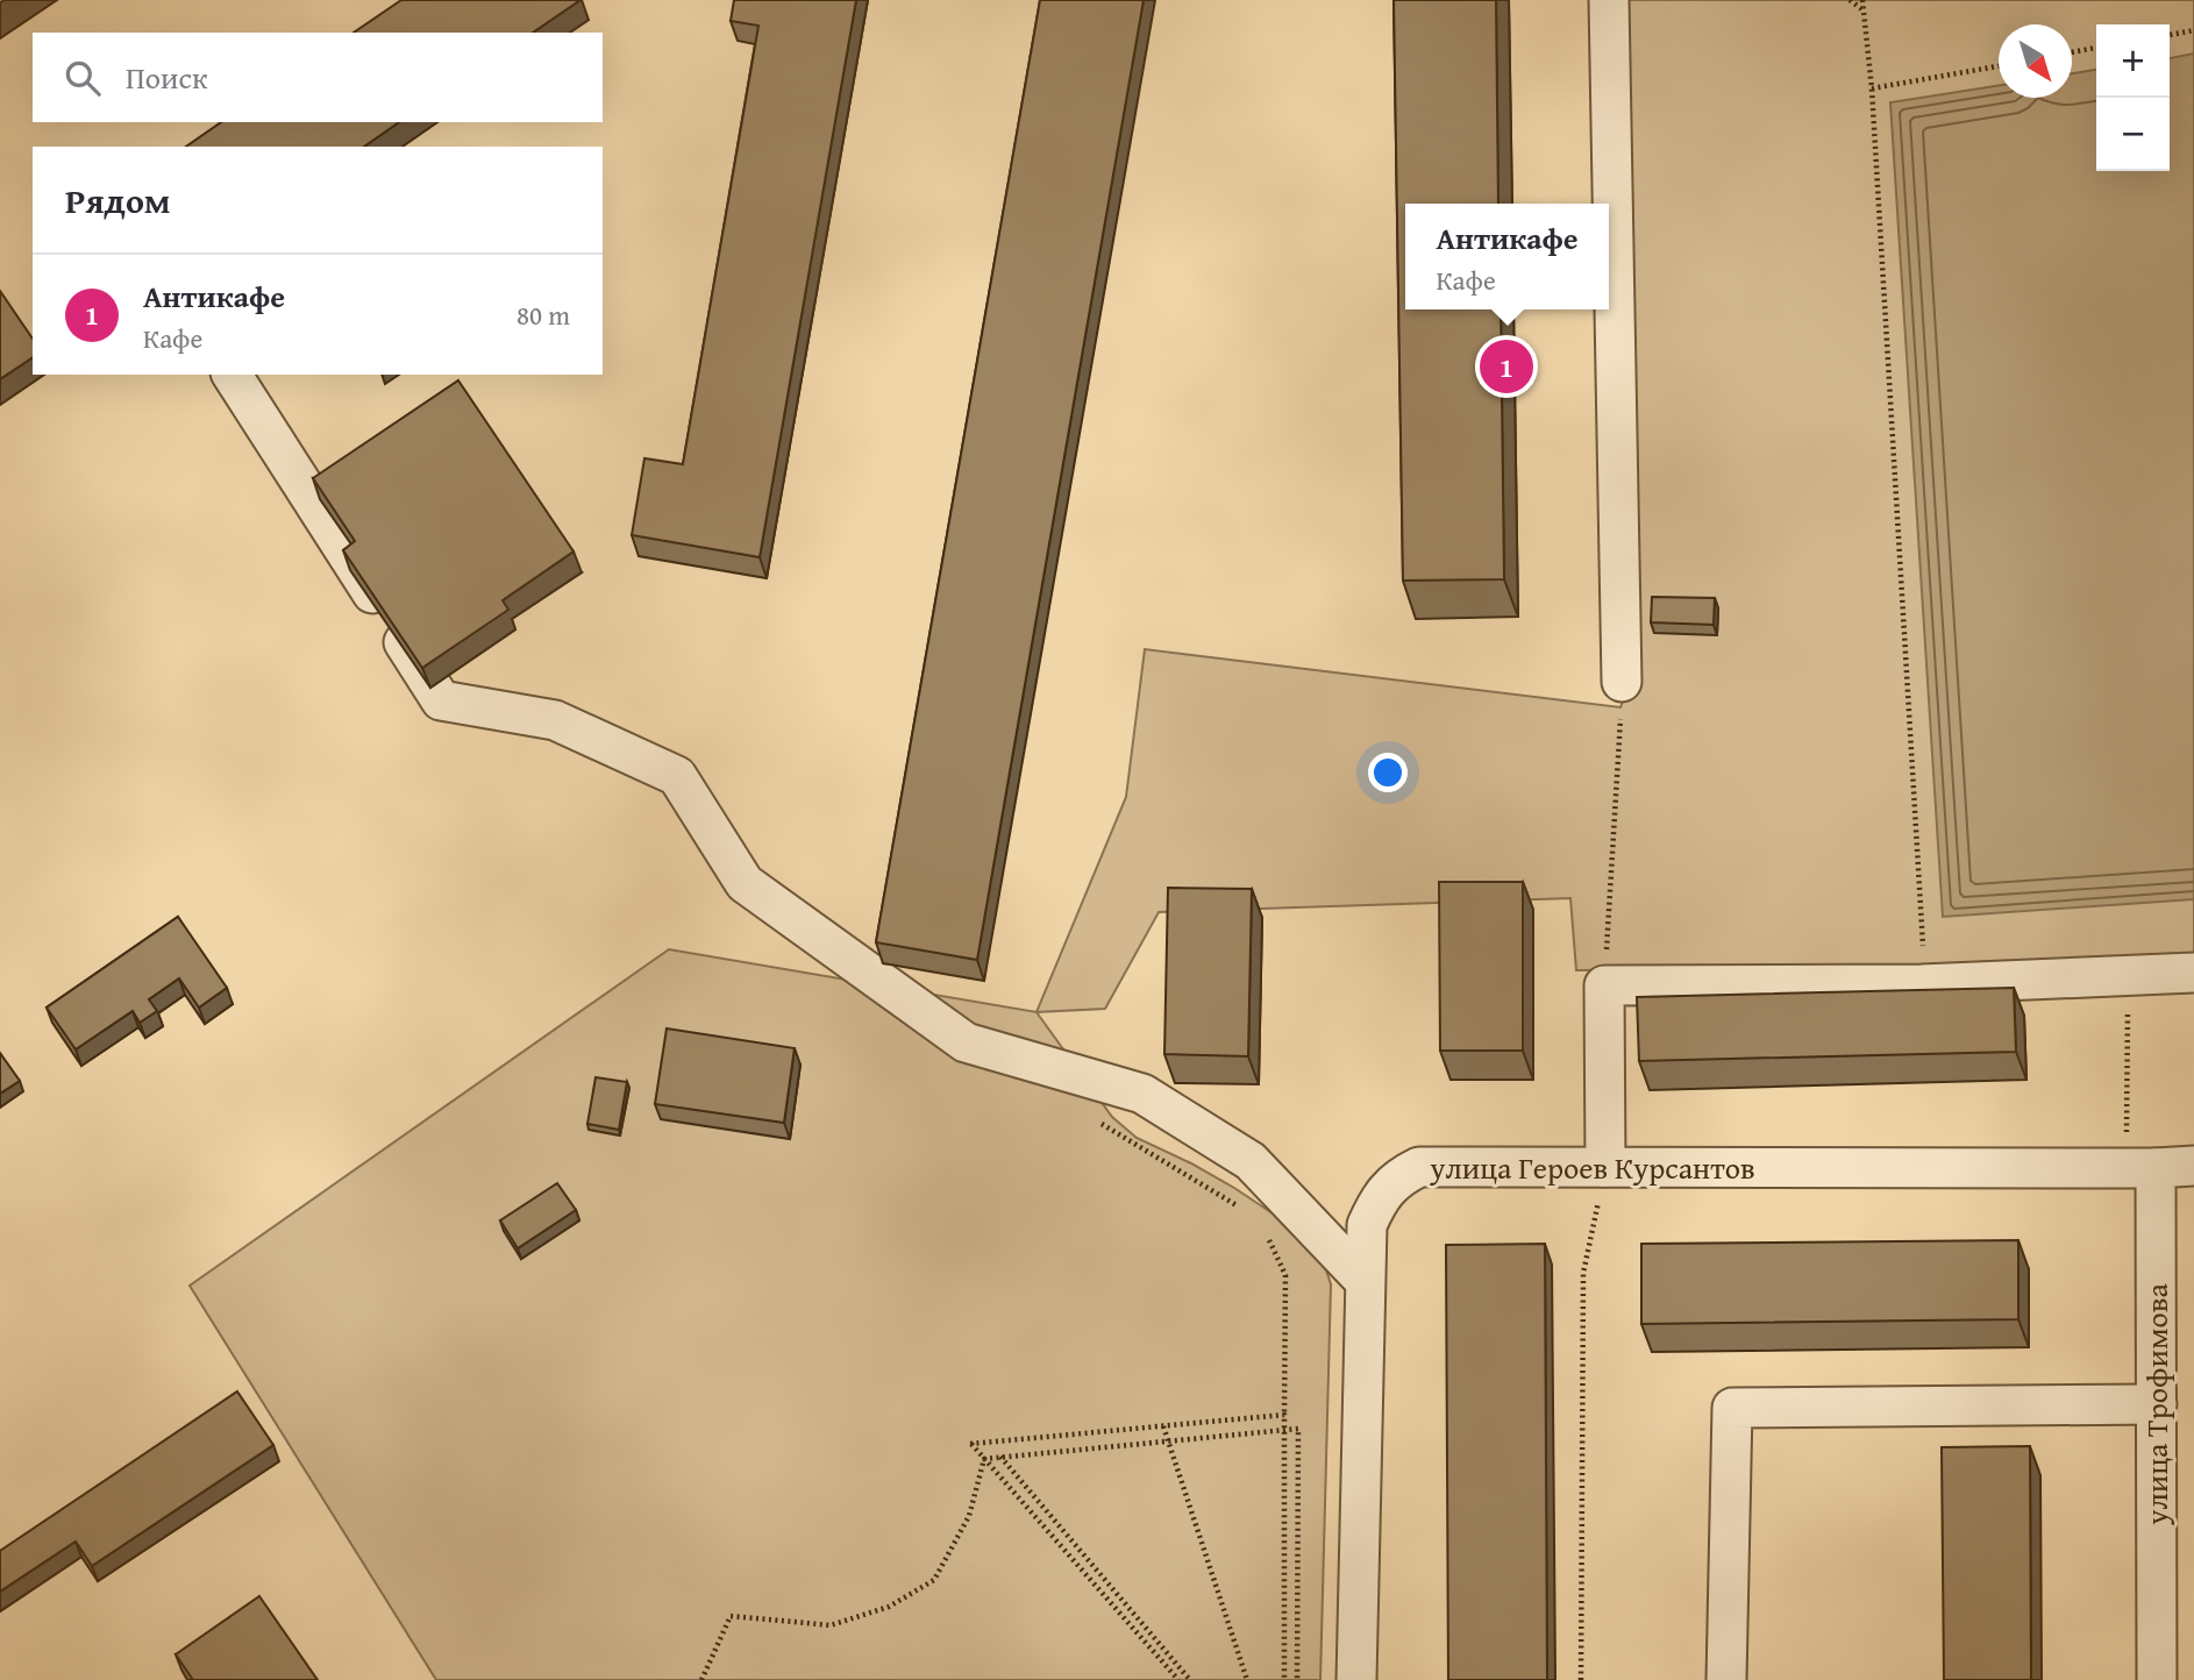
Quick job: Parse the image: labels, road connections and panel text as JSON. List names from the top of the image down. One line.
{"streets":{"street":["улица Героев Курсантов","улица Трофимова"]},"crossings":[["улица Героев Курсантов","улица Трофимова"]],"north":"bottom right","page":{"map_buttons":["+","−"],"search":"Поиск","heading":"Рядом","popup":["Антикафе","Кафе"],"list":[{"mark":"1","name":"Антикафе","note":"Кафе","value":"80 m"}],"pins":"1"}}
